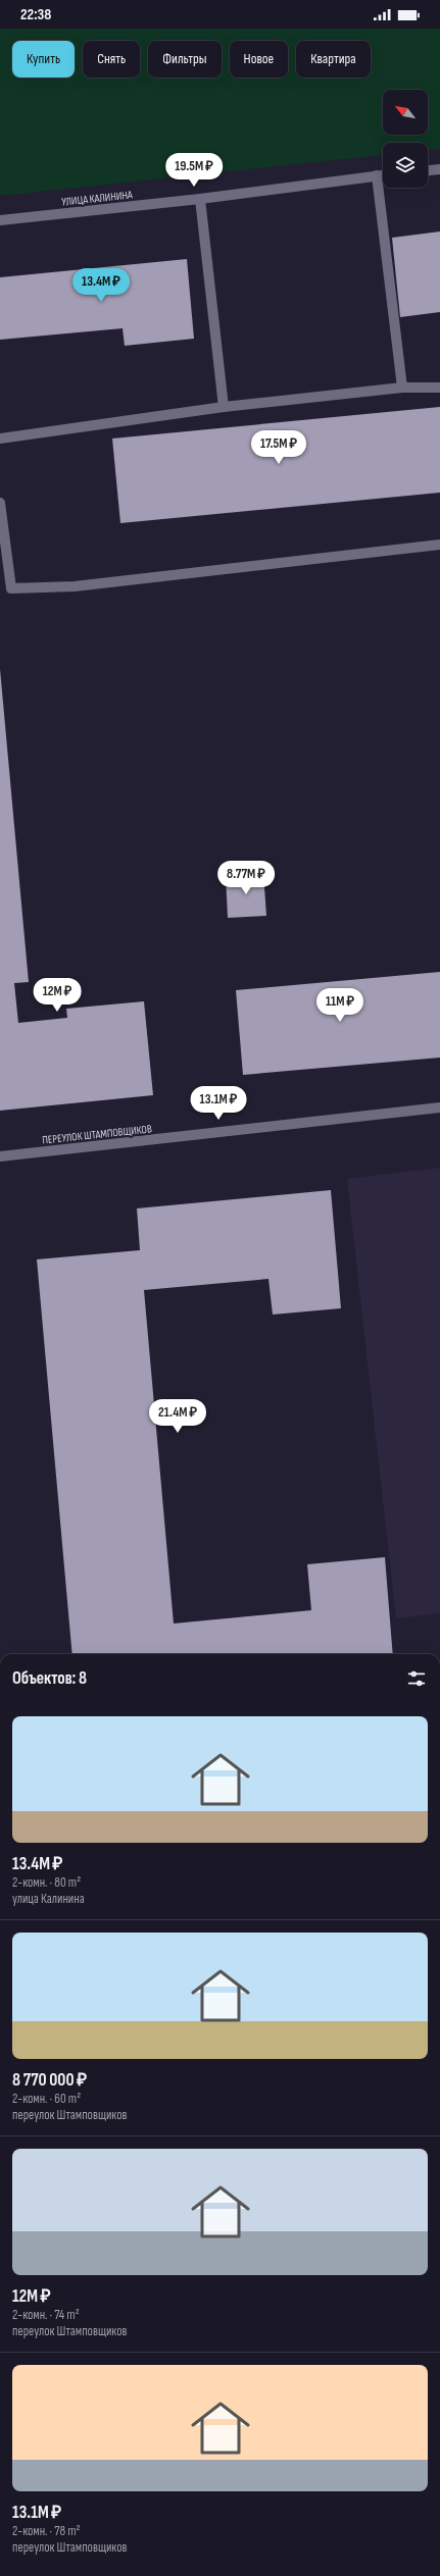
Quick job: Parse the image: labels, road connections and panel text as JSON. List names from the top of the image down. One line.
{"streets":{"street":["УЛИЦА КАЛИНИНА","ПЕРЕУЛОК ШТАМПОВЩИКОВ"]},"north":"top left","page":{"status":"22:38","chip":["Купить","Снять","Фильтры","Новое","Квартира"],"price":["19.5M ₽","13.4M ₽","17.5M ₽","8.77M ₽","12M ₽","11M ₽","13.1M ₽","21.4M ₽"],"heading":"Объектов: 8","list":[{"name":"13.4M ₽","note":"2-комн. · 80 m² · улица Калинина"},{"name":"8 770 000 ₽","note":"2-комн. · 60 m² · переулок Штамповщиков"},{"name":"12M ₽","note":"2-комн. · 74 m² · переулок Штамповщиков"},{"name":"13.1M ₽","note":"2-комн. · 78 m² · переулок Штамповщиков"}]}}
